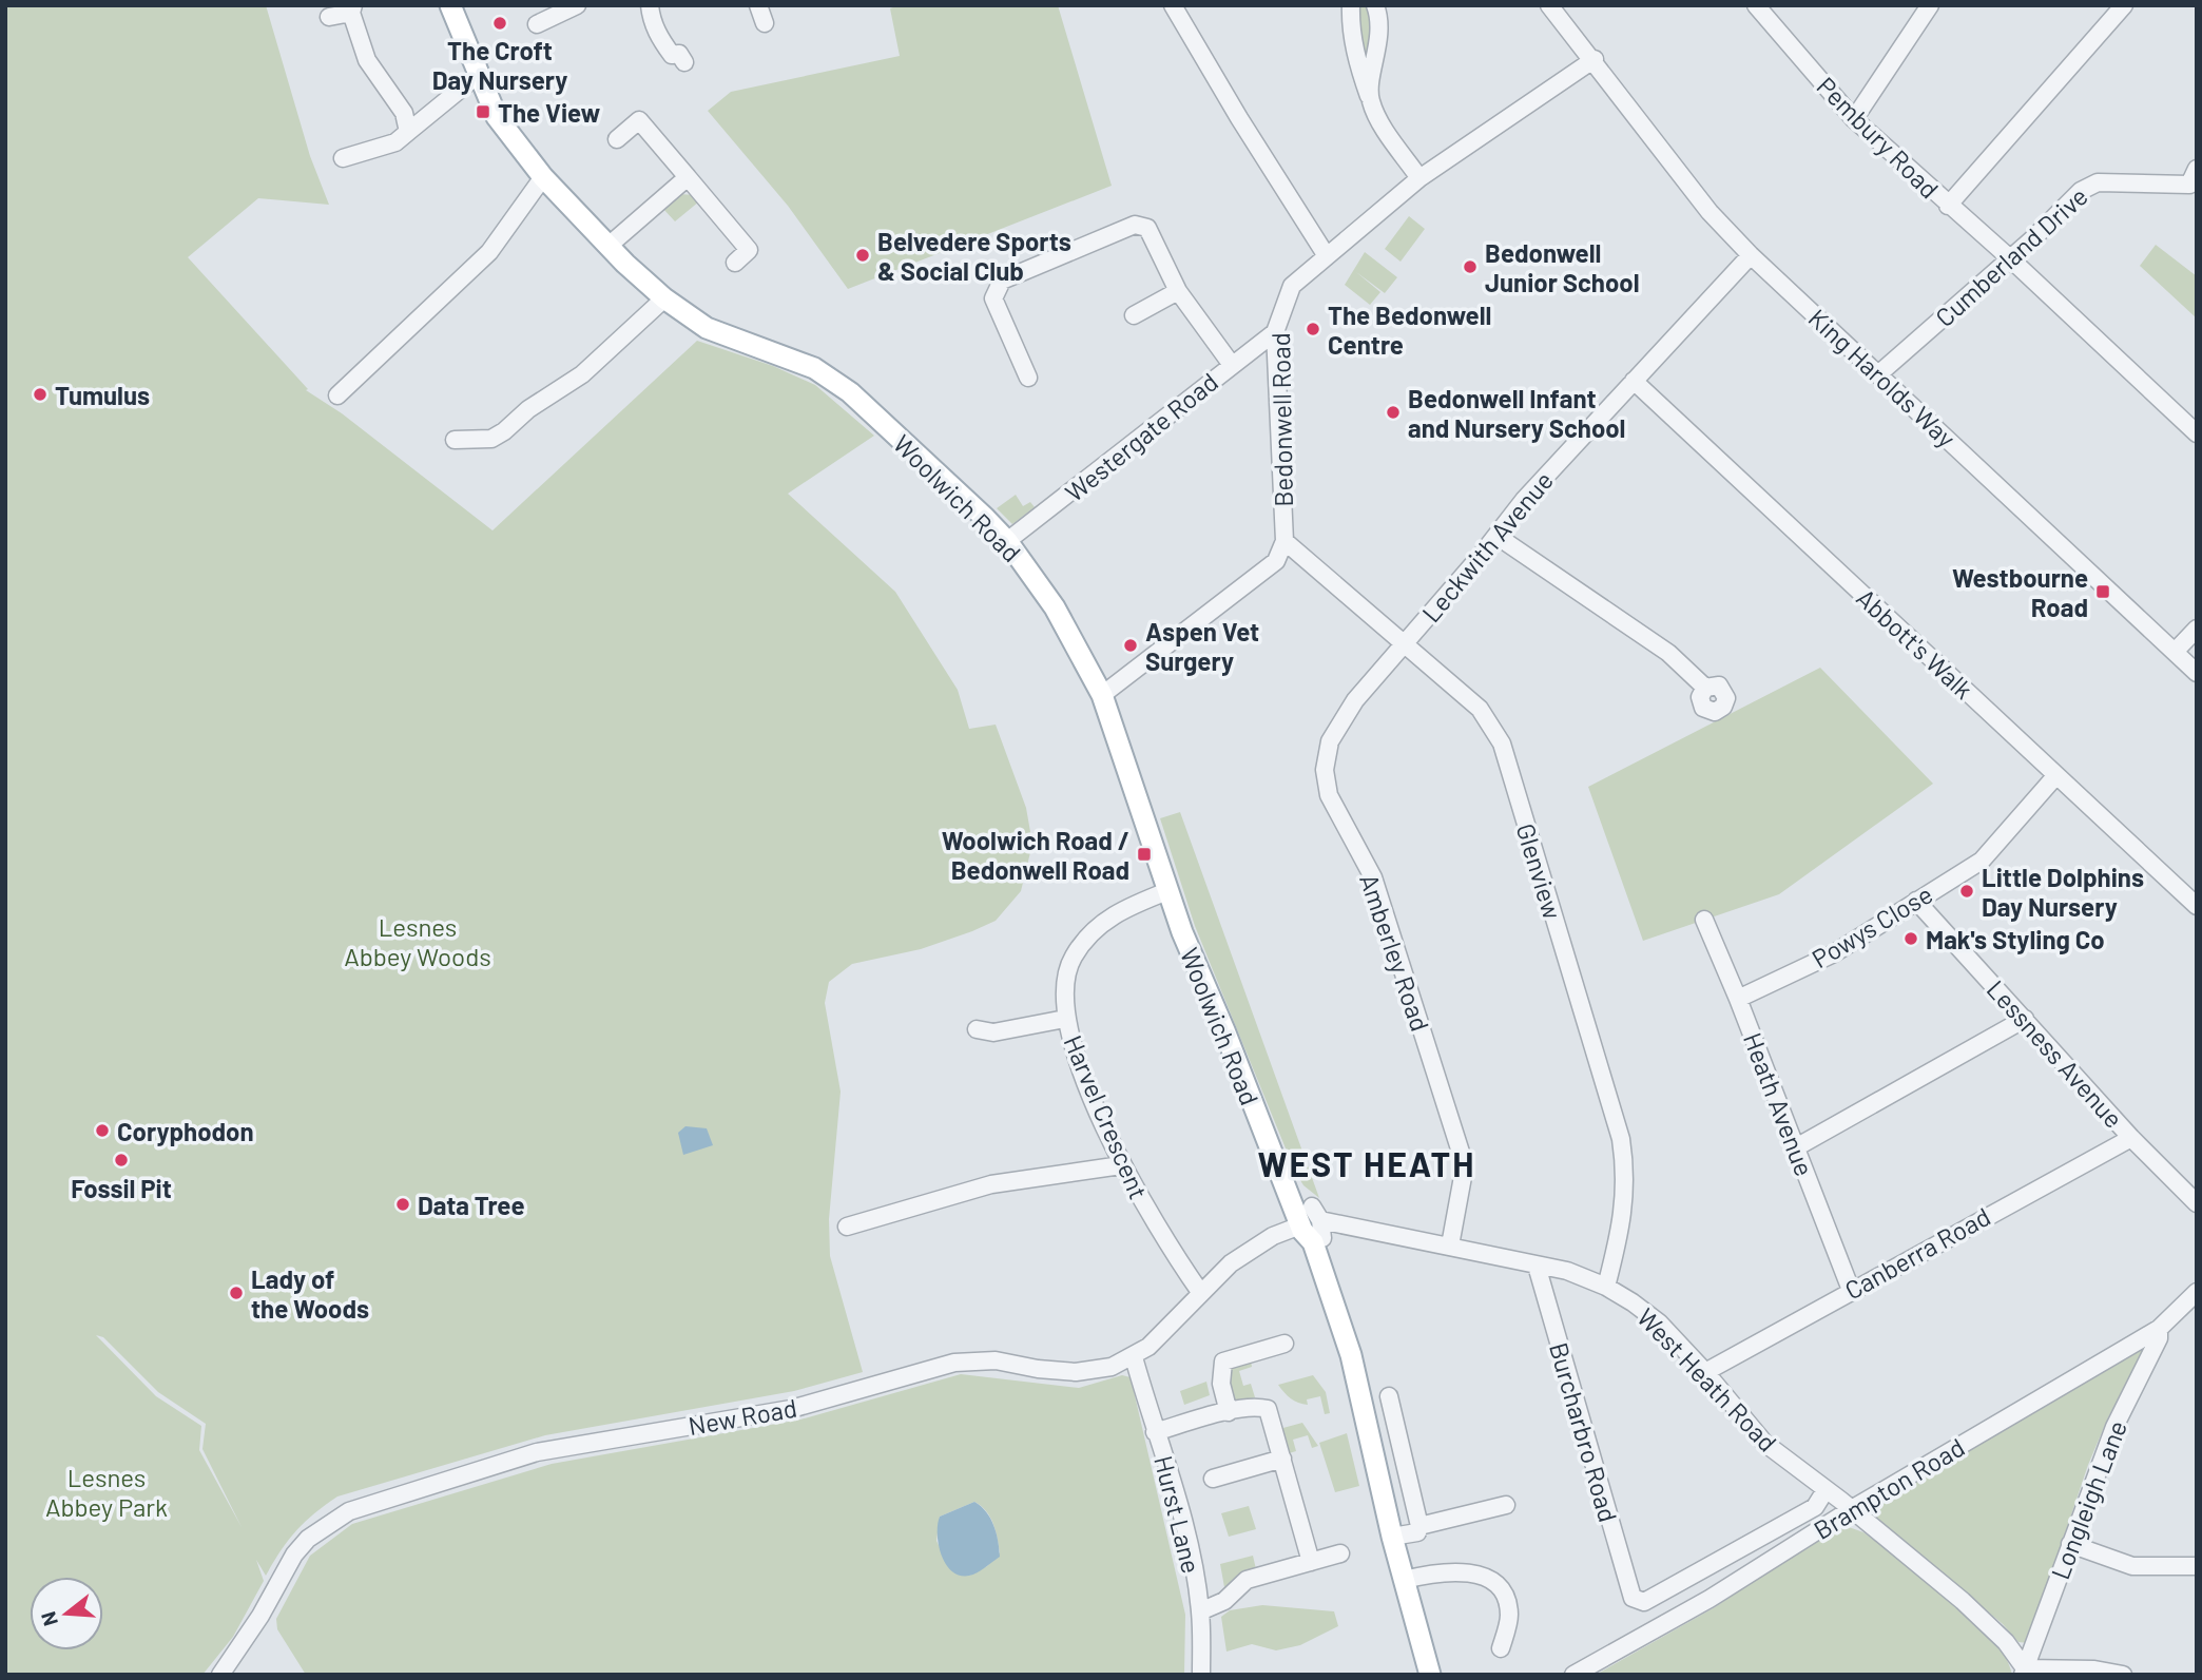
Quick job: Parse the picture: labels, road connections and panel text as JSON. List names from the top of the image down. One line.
{"streets":{"main road":["Woolwich Road"],"street":["Pembury Road","Cumberland Drive","King Harolds Way","Bedonwell Road","Westergate Road","Leckwith Avenue","Abbott's Walk","Glenview","Powys Close","Amberley Road","Lessness Avenue","Heath Avenue","Harvel Crescent","Canberra Road","West Heath Road","New Road","Burcharbro Road","Brampton Road","Longleigh Lane","Hurst Lane"]},"crossings":[["Pembury Road","Cumberland Drive"],["Cumberland Drive","King Harolds Way"],["King Harolds Way","Bedonwell Road"],["King Harolds Way","Leckwith Avenue"],["Bedonwell Road","Westergate Road"],["Bedonwell Road","Woolwich Road"],["Bedonwell Road","Glenview"],["Westergate Road","Woolwich Road"],["Woolwich Road","Harvel Crescent"],["Woolwich Road","New Road"],["Leckwith Avenue","Abbott's Walk"],["Leckwith Avenue","Glenview"],["Leckwith Avenue","Amberley Road"],["Abbott's Walk","Powys Close"],["Glenview","Amberley Road"],["Glenview","West Heath Road"],["Powys Close","Lessness Avenue"],["Powys Close","Heath Avenue"],["Amberley Road","West Heath Road"],["Lessness Avenue","Canberra Road"],["Heath Avenue","Canberra Road"],["Harvel Crescent","New Road"],["Canberra Road","West Heath Road"],["West Heath Road","Burcharbro Road"],["West Heath Road","Brampton Road"],["West Heath Road","Longleigh Lane"],["New Road","Hurst Lane"],["Brampton Road","Longleigh Lane"]],"districts":["WEST HEATH"],"parks":["Lesnes Abbey Woods","Lesnes Abbey Park"],"places":{"other":["The Croft Day Nursery","Belvedere Sports & Social Club","Bedonwell Junior School","The Bedonwell Centre","Tumulus","Bedonwell Infant and Nursery School","Aspen Vet Surgery","Little Dolphins Day Nursery","Mak's Styling Co","Coryphodon","Fossil Pit","Data Tree","Lady of the Woods"],"transit":["The View","Westbourne Road","Woolwich Road / Bedonwell Road"]},"north":"left"}
